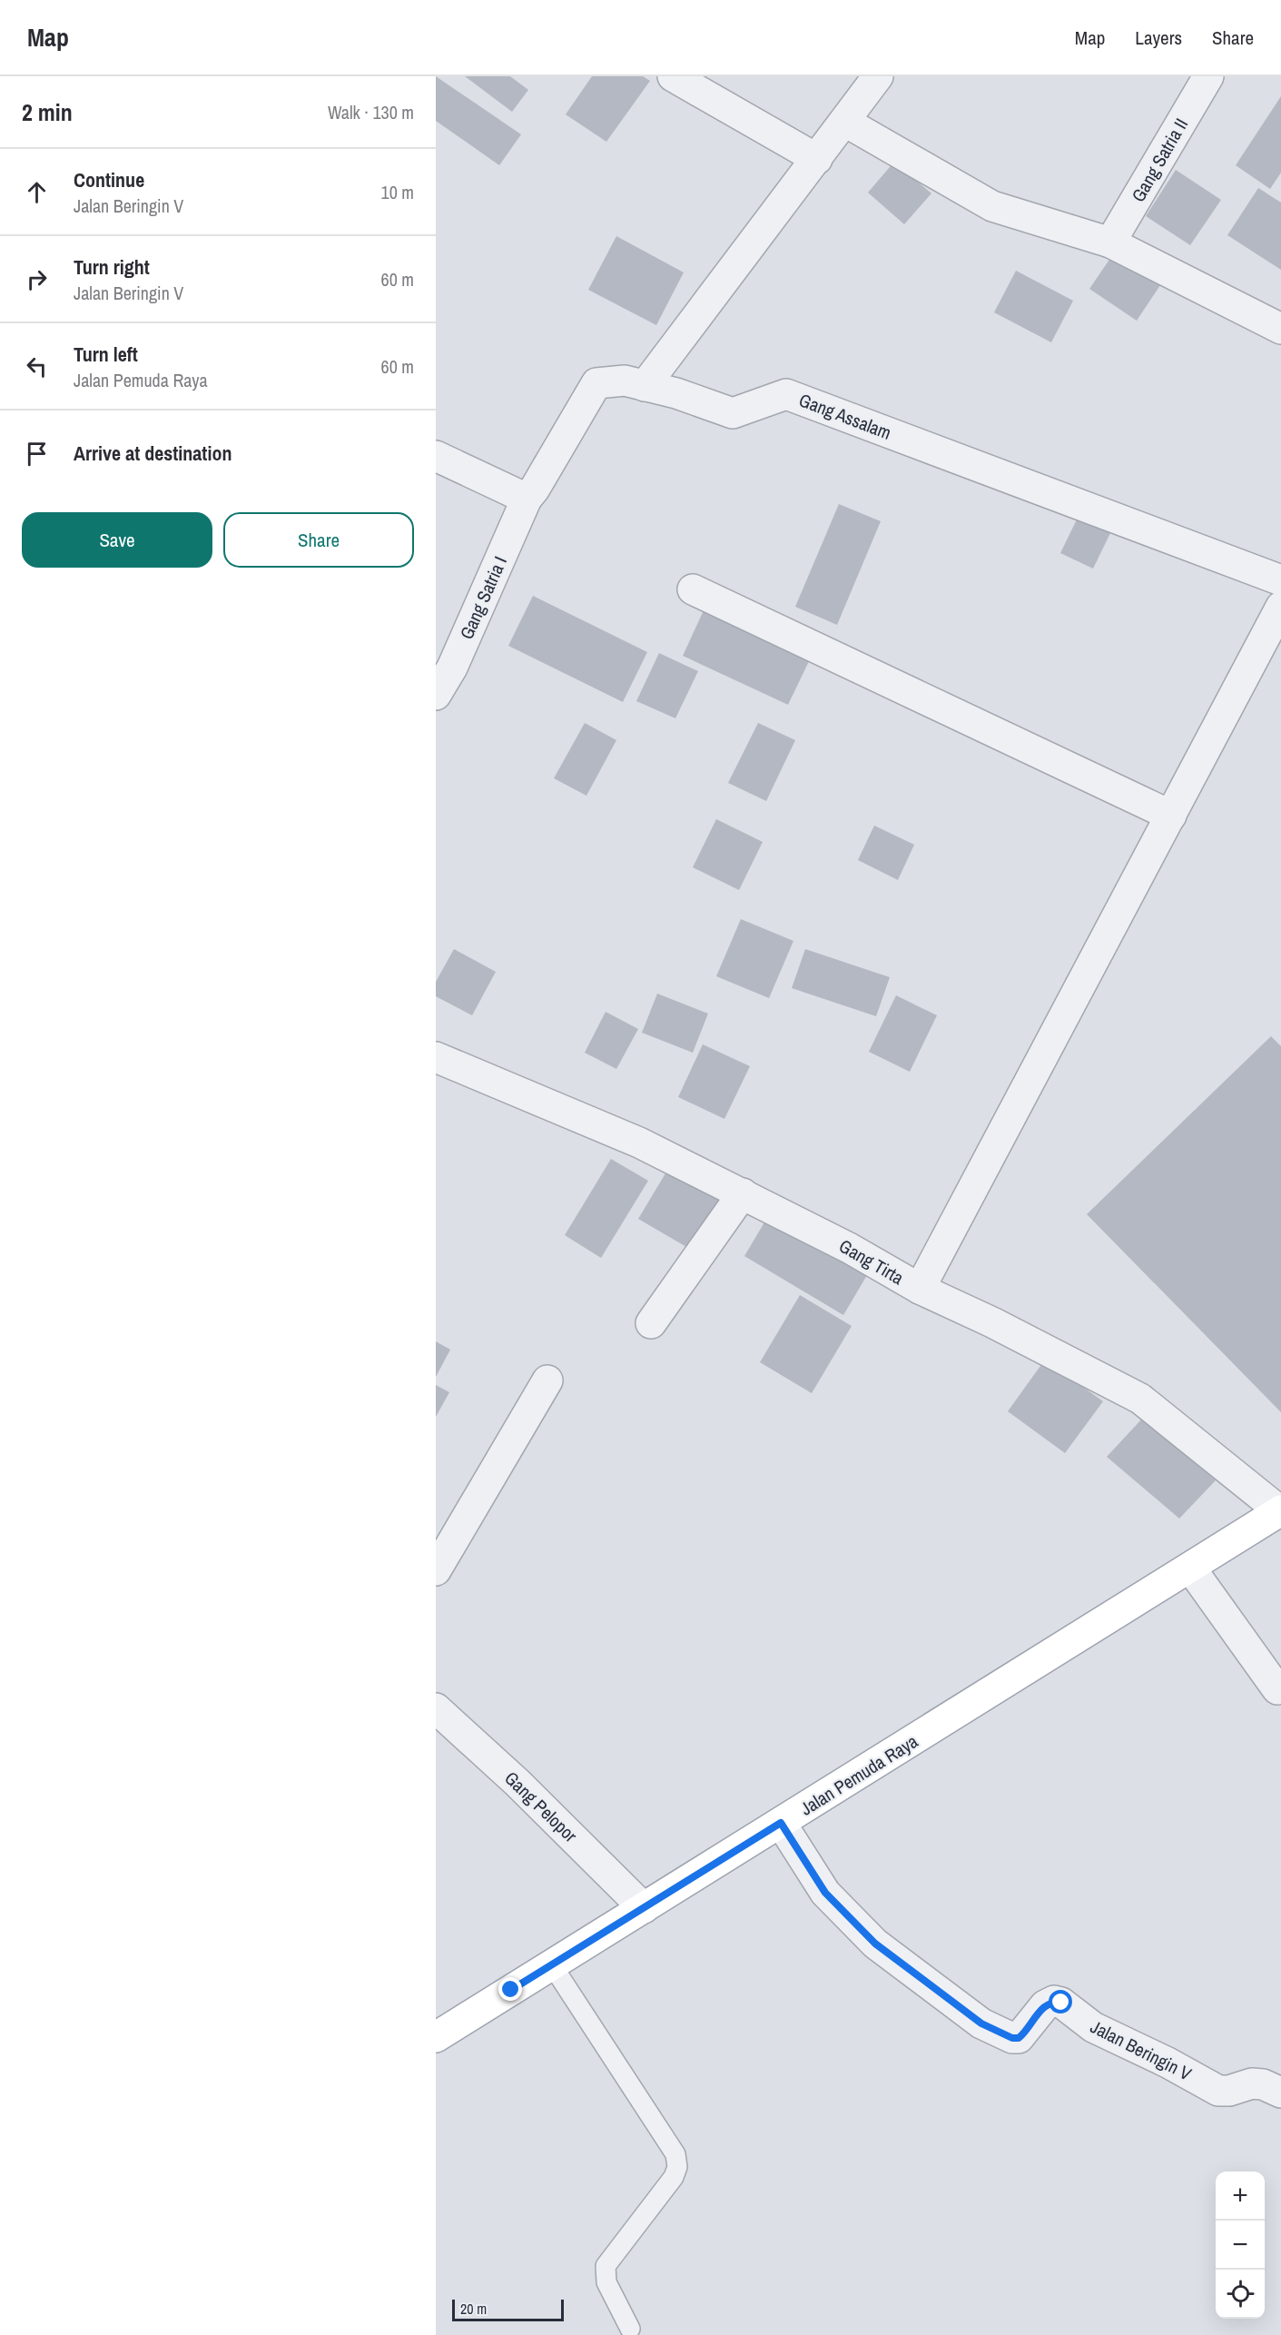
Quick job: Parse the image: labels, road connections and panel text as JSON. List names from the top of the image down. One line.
{"streets":{"main road":["Jalan Pemuda Raya"],"street":["Gang Satria II","Gang Assalam","Gang Satria I","Gang Tirta","Gang Pelopor","Jalan Beringin V"]},"crossings":[["Gang Assalam","Gang Satria I"],["Gang Tirta","Jalan Pemuda Raya"],["Jalan Pemuda Raya","Gang Pelopor"],["Jalan Pemuda Raya","Jalan Beringin V"]],"scale_bar":"20 m","page":{"header":"Map","nav":["Map","Layers","Share"],"heading":["2 min","Walk · 130 m"],"list":[["Continue","Jalan Beringin V","10 m"],["Turn right","Jalan Beringin V","60 m"],["Turn left","Jalan Pemuda Raya","60 m"],"Arrive at destination"],"buttons":["Save","Share"],"map_buttons":["+","−"],"scale":"20 m"}}
